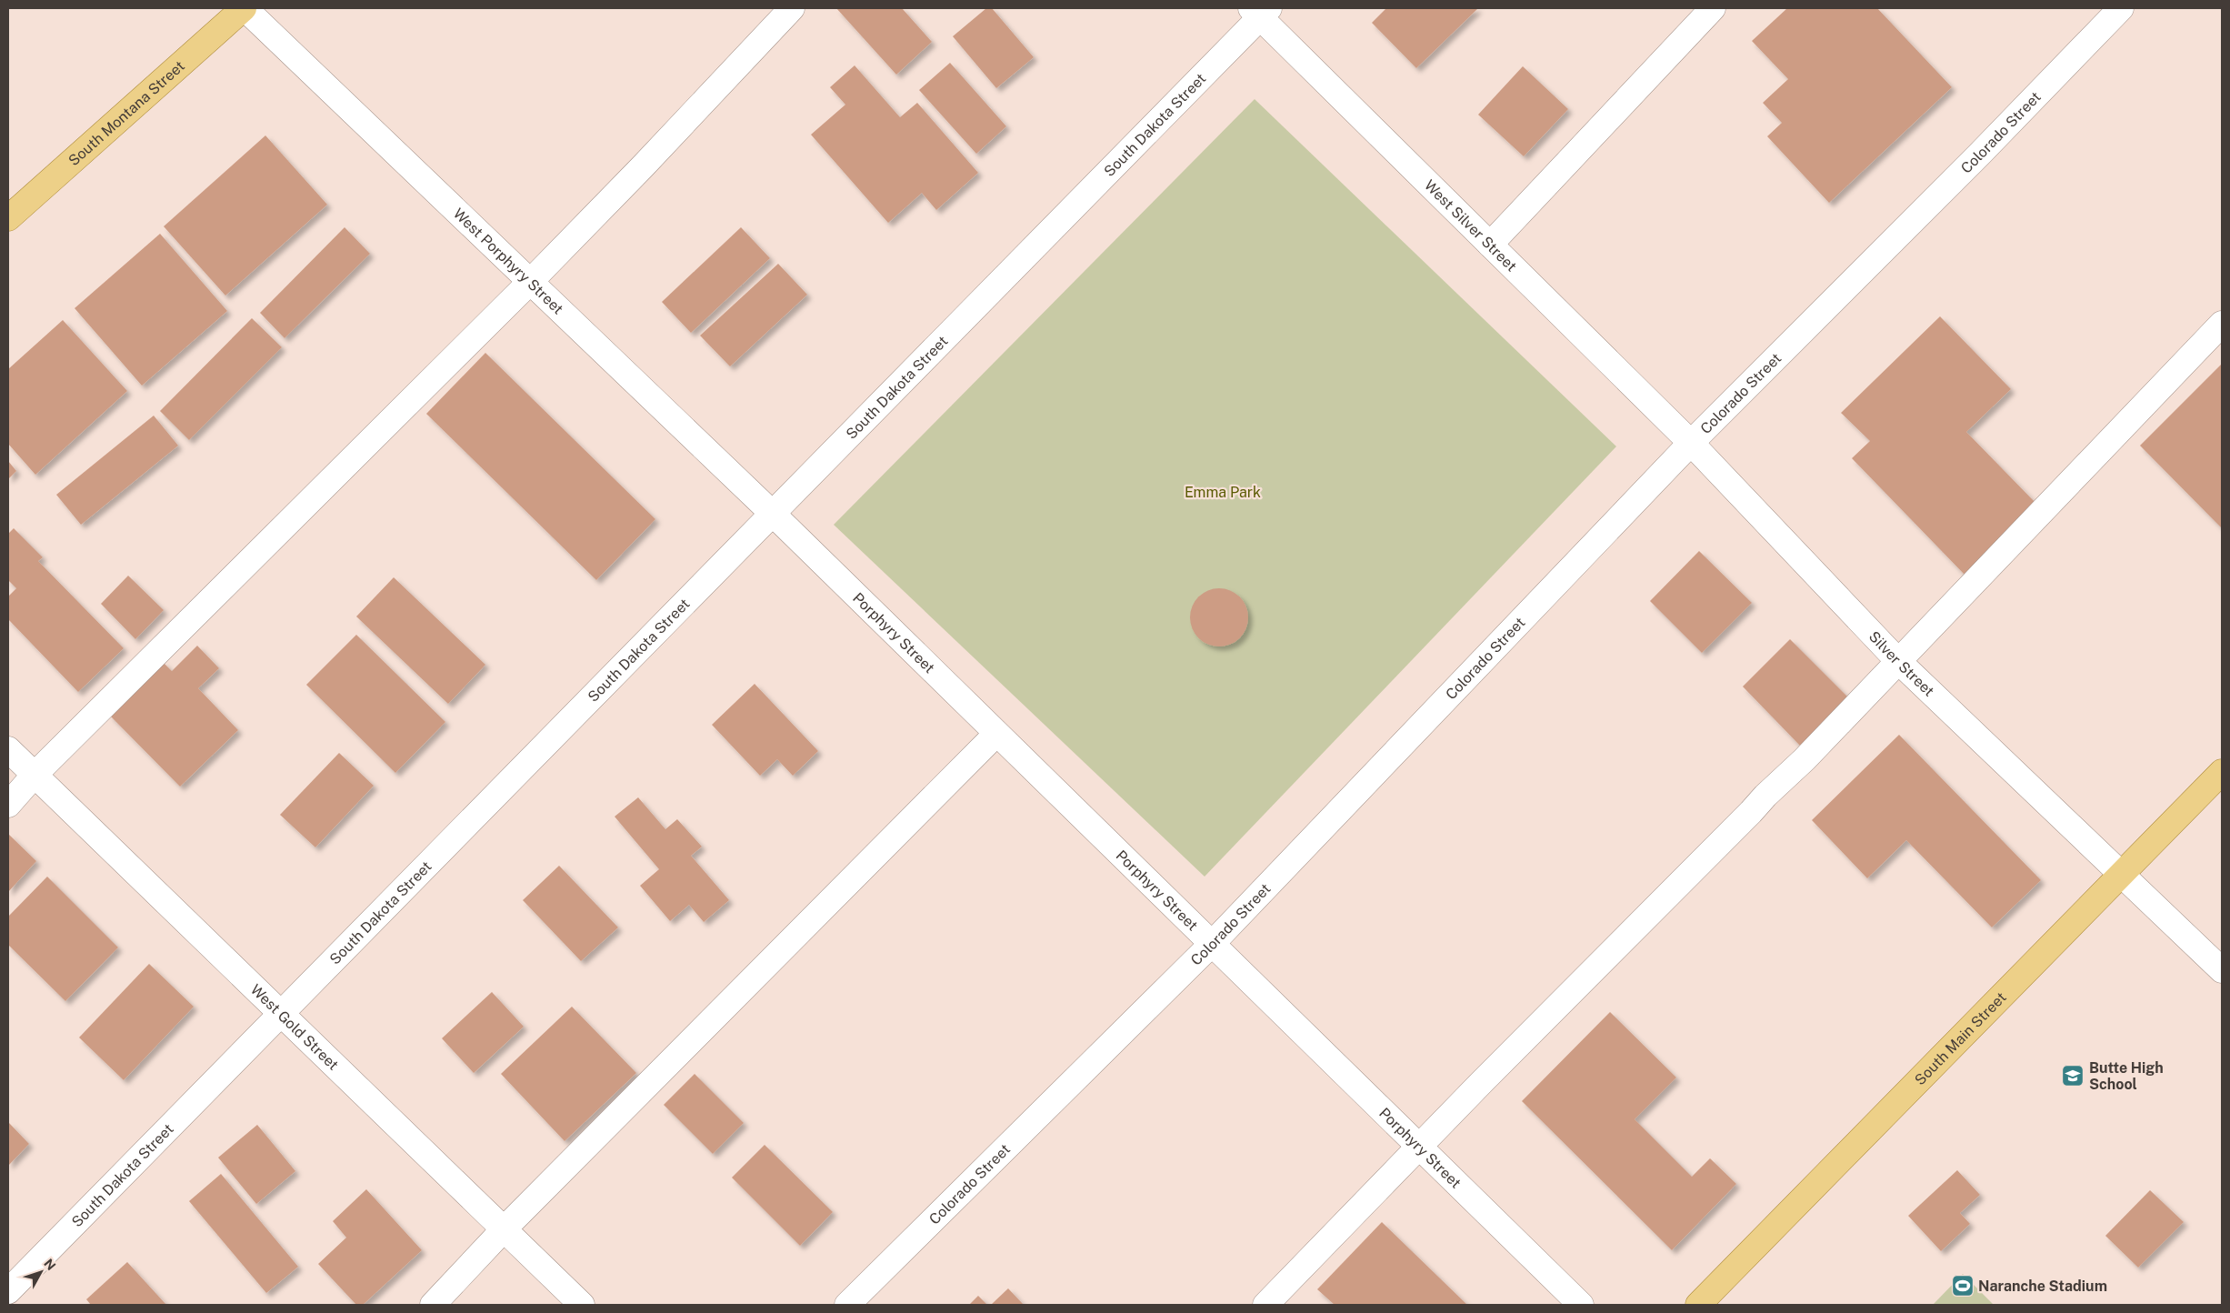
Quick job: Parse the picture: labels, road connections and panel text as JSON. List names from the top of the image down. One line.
{"streets":{"main road":["South Montana Street","South Main Street"],"street":["South Dakota Street","Colorado Street","West Silver Street","West Porphyry Street","Porphyry Street","Silver Street","West Gold Street"]},"crossings":[["South Montana Street","West Porphyry Street"],["South Dakota Street","West Silver Street"],["South Dakota Street","West Porphyry Street"],["South Dakota Street","Porphyry Street"],["South Dakota Street","West Gold Street"],["Colorado Street","West Silver Street"],["Colorado Street","Porphyry Street"],["Colorado Street","Silver Street"],["West Silver Street","Silver Street"],["West Porphyry Street","Porphyry Street"],["Silver Street","South Main Street"]],"parks":["Emma Park"],"places":{"school or university":["Butte High School"],"sports":["Naranche Stadium"]},"north":"top right"}
